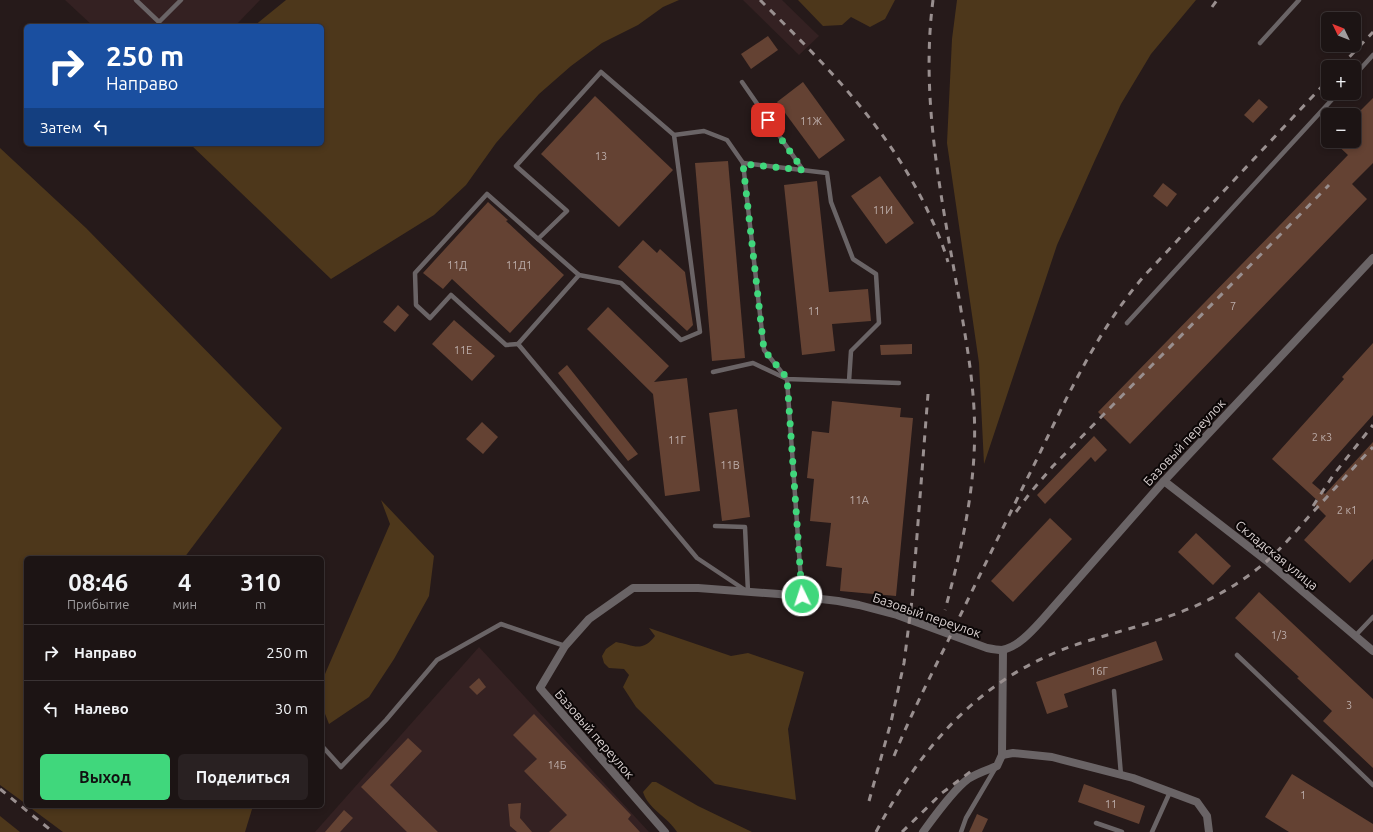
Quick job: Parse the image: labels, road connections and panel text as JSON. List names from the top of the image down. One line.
{"streets":{"street":["Базовый переулок","Складская улица"]},"crossings":[["Базовый переулок","Складская улица"]],"house_numbers":["11Ж","13","11И","11Д","11Д1","7","11","11Е","2 к3","11Г","11В","11А","2 к1","1/3","16Г","3","14Б","1","11"],"north":"top left","page":{"map_buttons":["+","−"],"turn":["250 m","Направо"],"then":"Затем","eta":["08:46","Прибытие","4","мин","310","m"],"list":[{"name":"Направо","value":"250 m"},{"name":"Налево","value":"30 m"}],"buttons":["Выход","Поделиться"]}}
